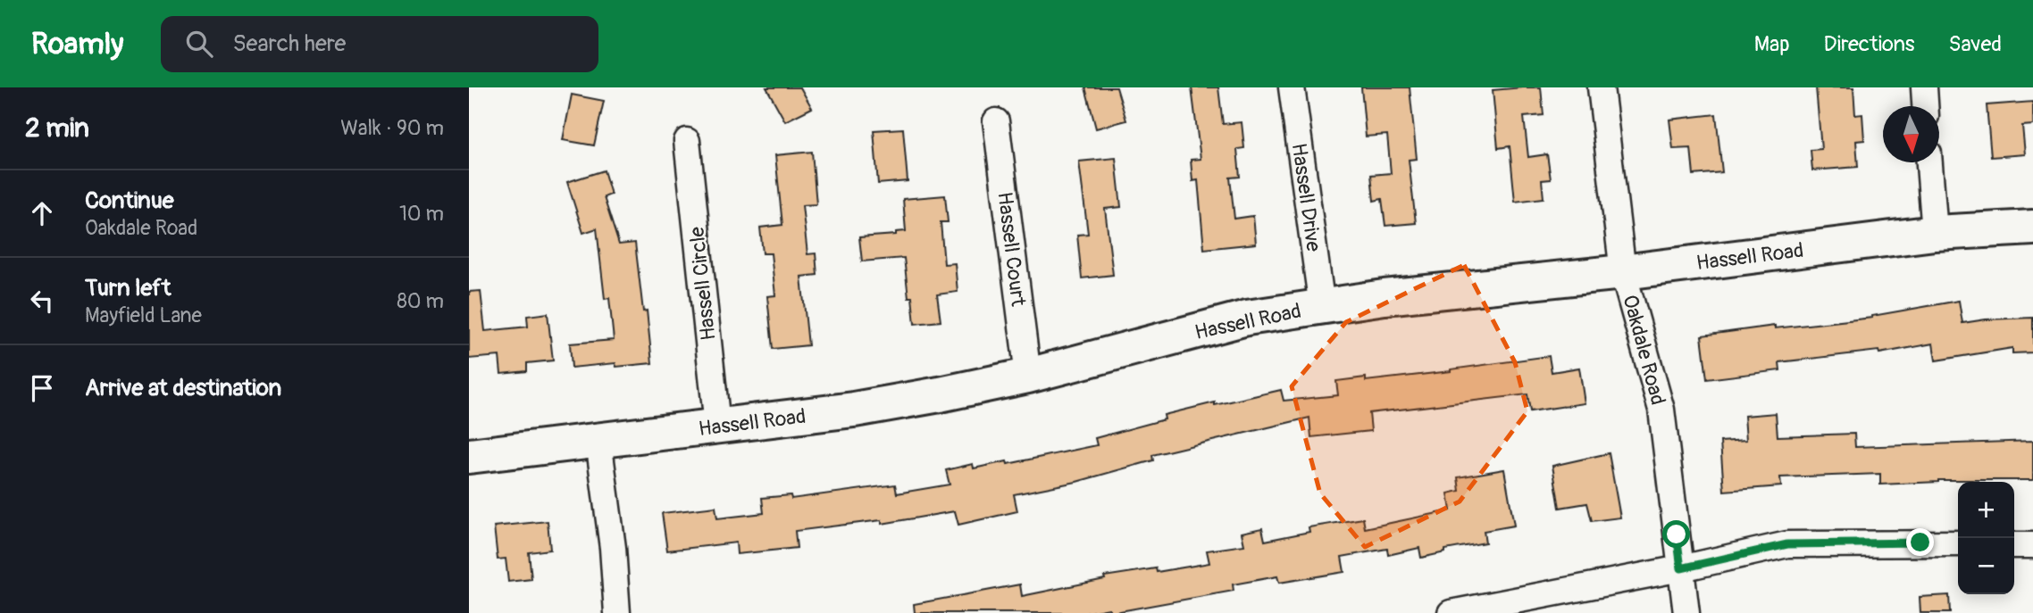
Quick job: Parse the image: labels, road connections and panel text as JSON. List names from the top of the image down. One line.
{"streets":{"street":["Hassell Drive","Hassell Court","Hassell Road","Hassell Circle","Oakdale Road"]},"crossings":[["Hassell Drive","Hassell Road"],["Hassell Court","Hassell Road"],["Hassell Road","Hassell Circle"],["Hassell Road","Oakdale Road"]],"north":"bottom","page":{"header":"Roamly","search":"Search here","nav":["Map","Directions","Saved"],"heading":["2 min","Walk · 90 m"],"list":[["Continue","Oakdale Road","10 m"],["Turn left","Mayfield Lane","80 m"],"Arrive at destination"],"map_buttons":["+","−"]}}
